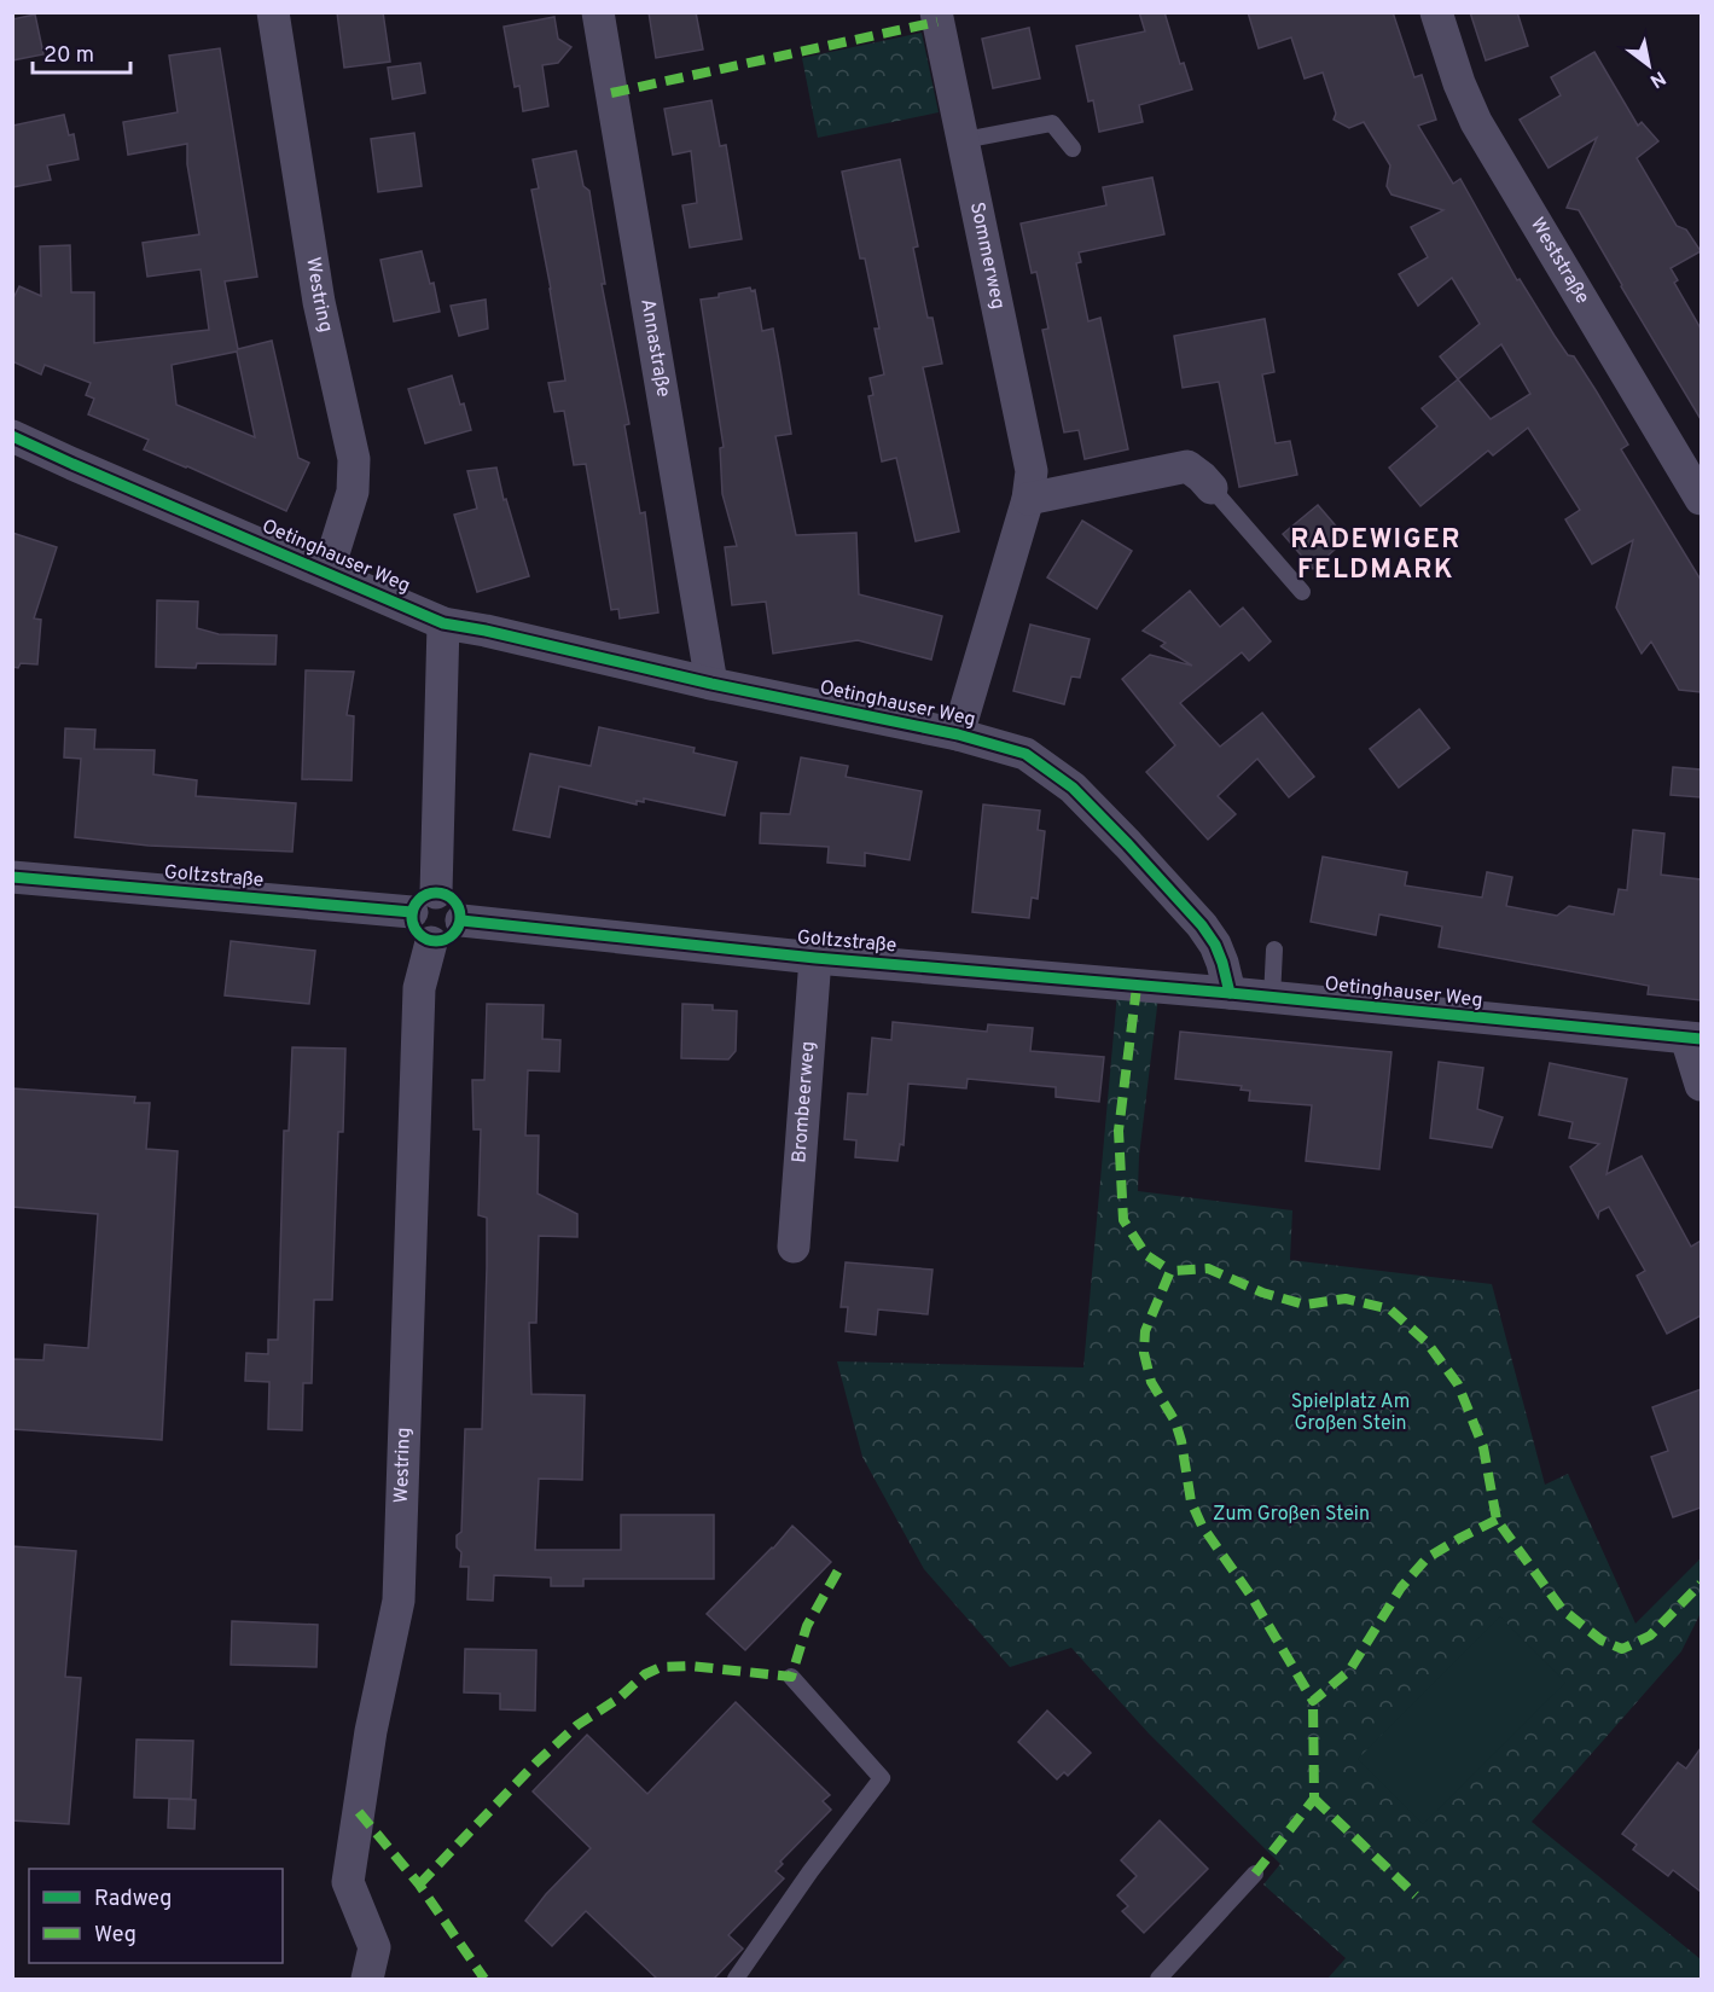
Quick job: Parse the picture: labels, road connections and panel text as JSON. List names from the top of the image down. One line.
{"streets":{"street":["Sommerweg","Weststraße","Westring","Annastraße","Oetinghauser Weg","Goltzstraße","Brombeerweg"]},"crossings":[["Sommerweg","Oetinghauser Weg"],["Westring","Oetinghauser Weg"],["Westring","Goltzstraße"],["Annastraße","Oetinghauser Weg"],["Oetinghauser Weg","Goltzstraße"],["Goltzstraße","Brombeerweg"]],"districts":["RADEWIGER FELDMARK"],"parks":["Spielplatz Am Großen Stein","Zum Großen Stein"],"legend":["Radweg","Weg"],"scale_bar":"20 m","north":"bottom right"}
